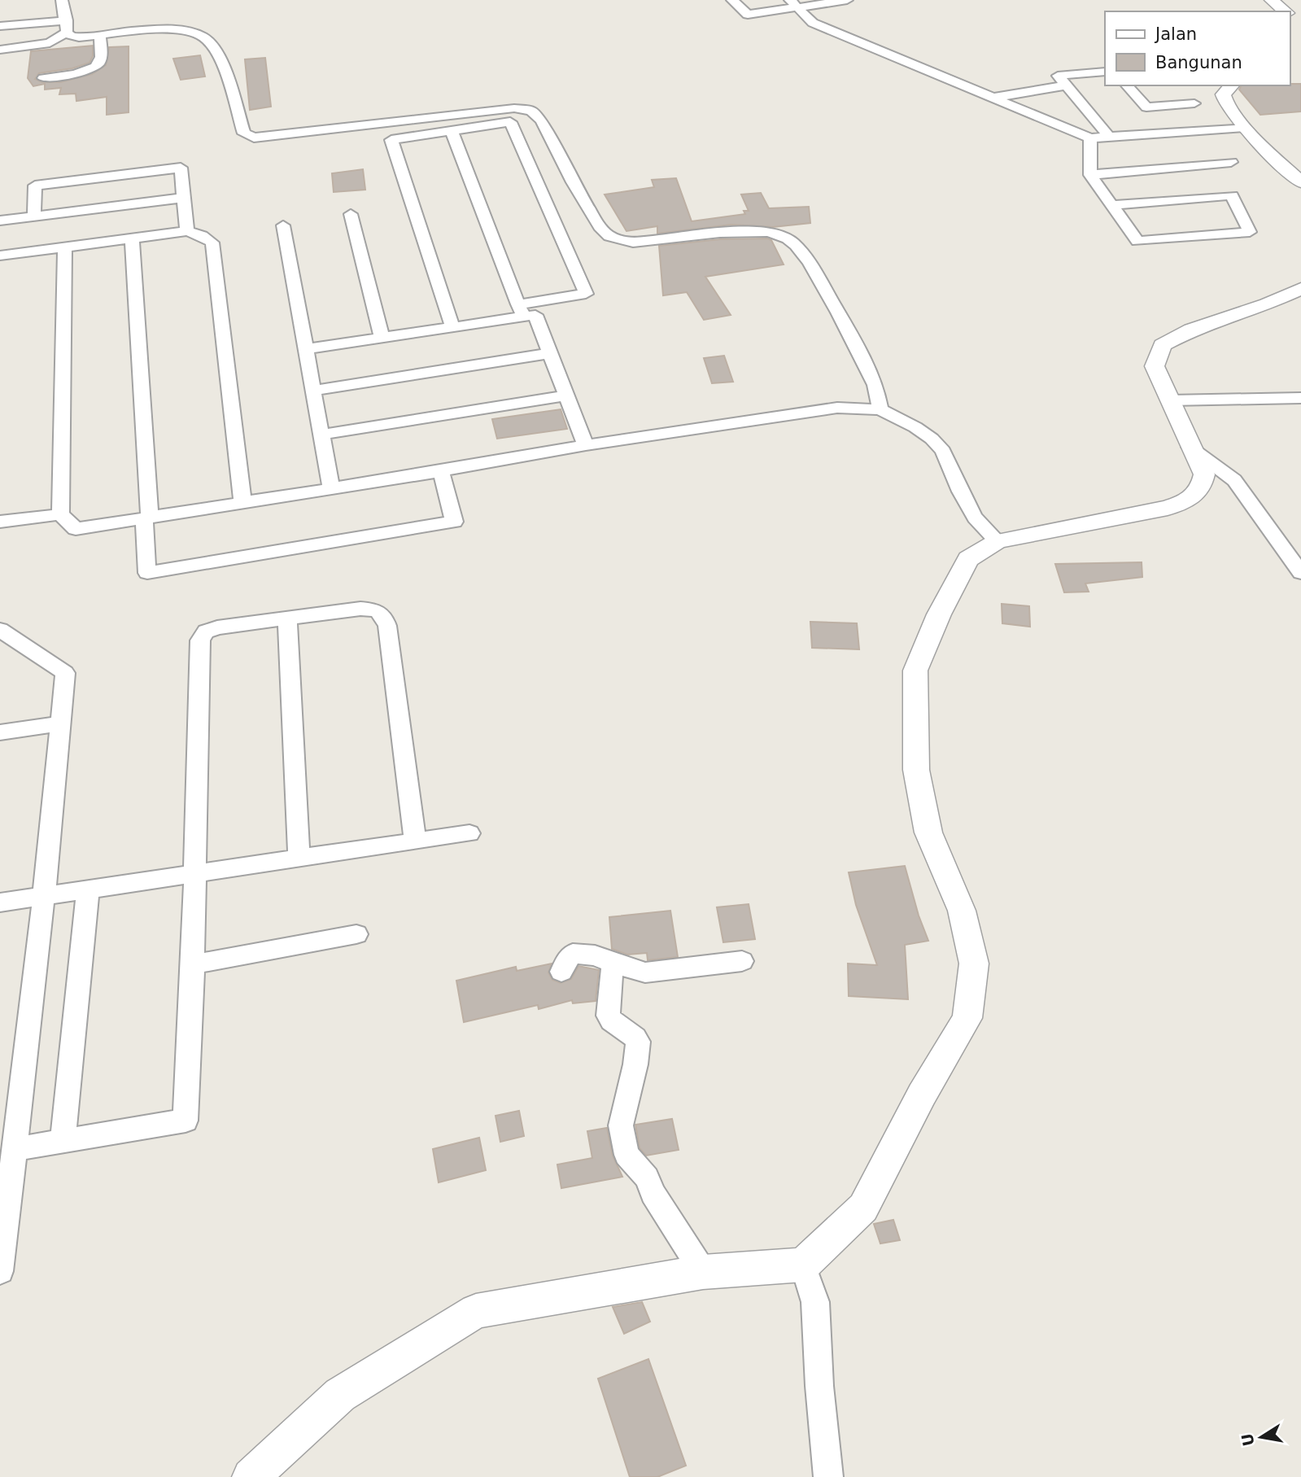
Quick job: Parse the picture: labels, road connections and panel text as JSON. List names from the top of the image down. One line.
{"legend":["Jalan","Bangunan"],"north":"left"}
